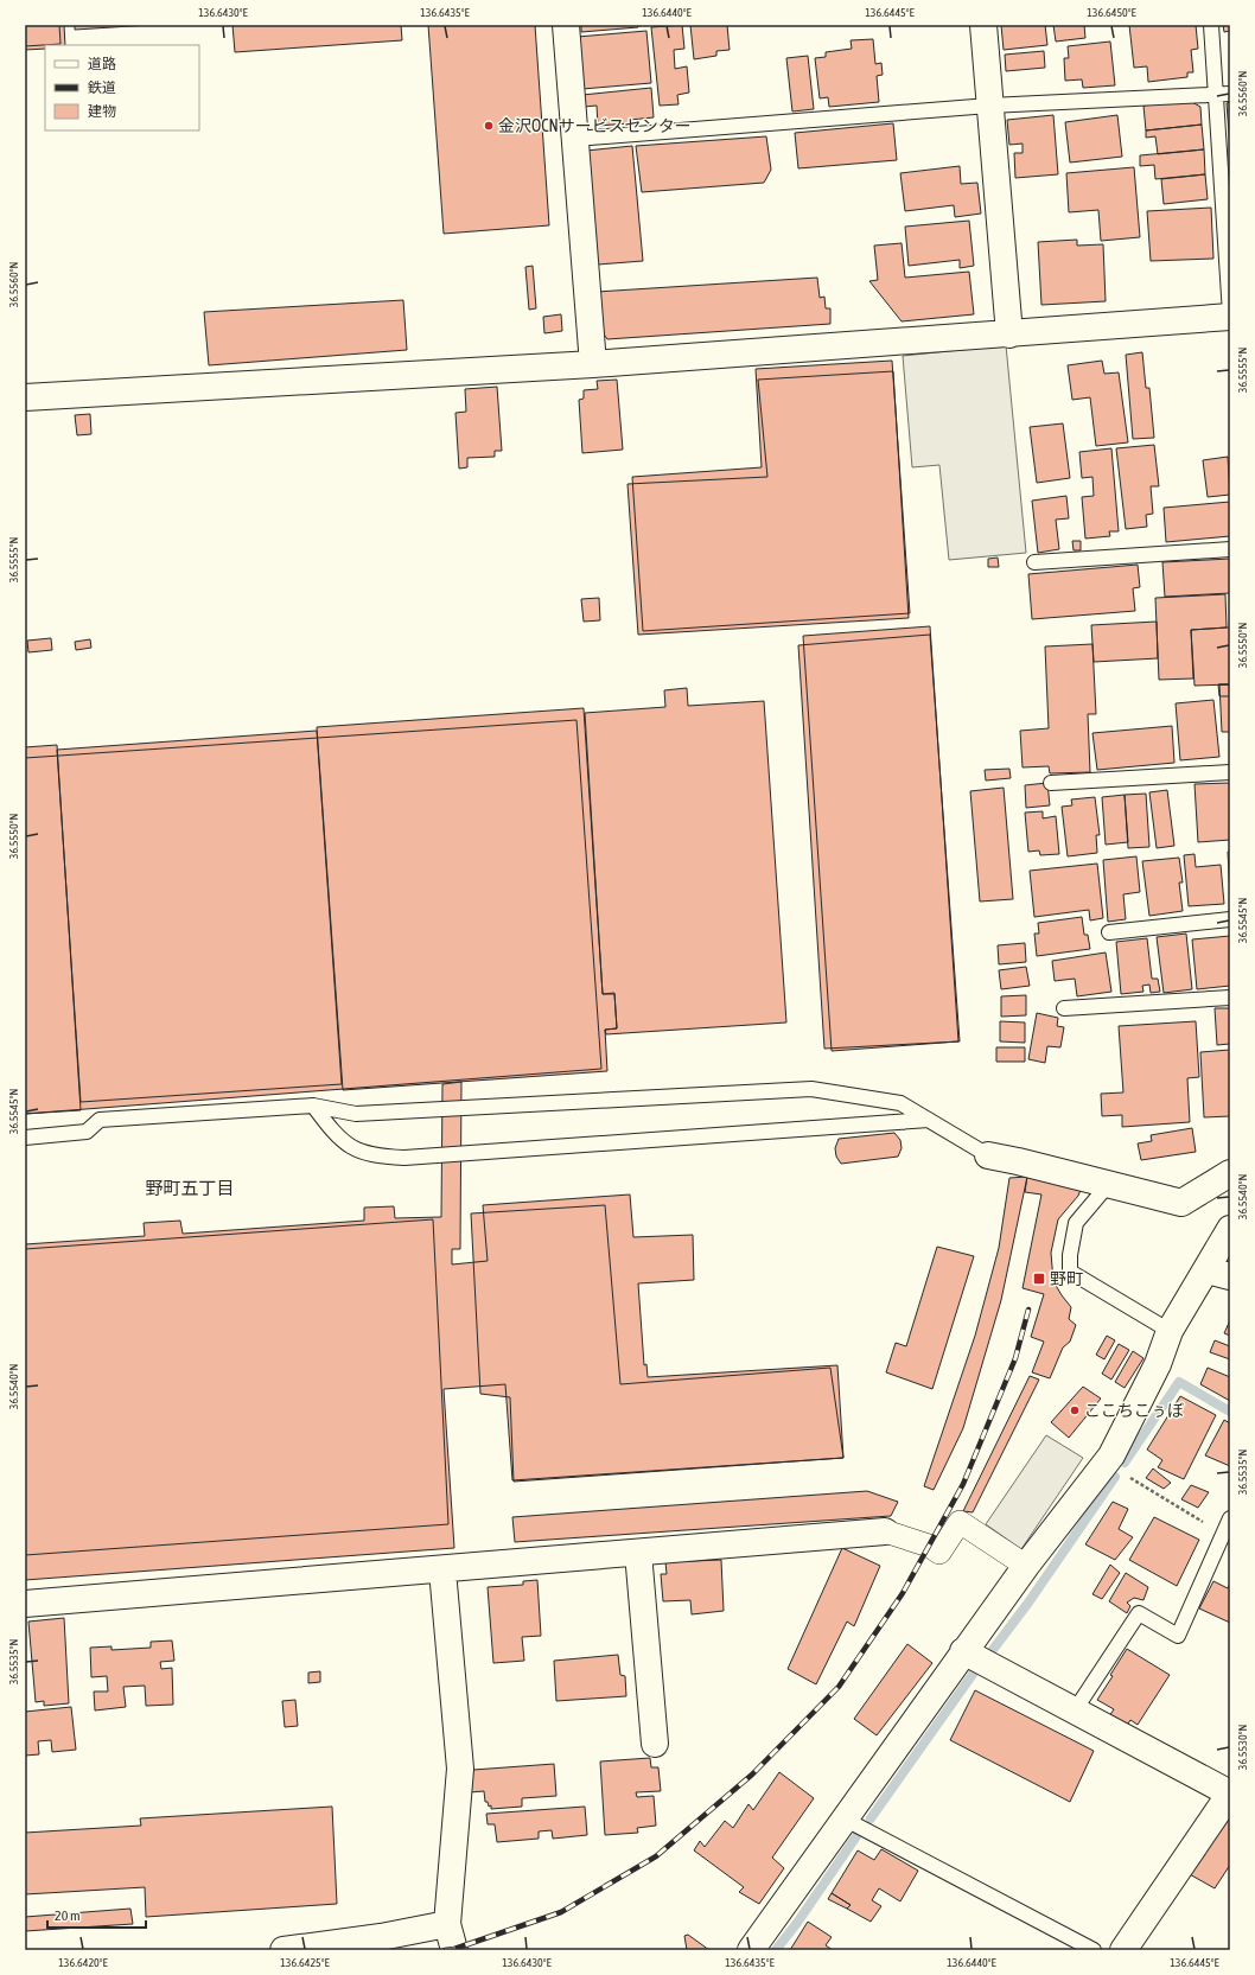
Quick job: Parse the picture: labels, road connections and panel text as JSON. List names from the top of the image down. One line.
{"districts":["野町五丁目"],"places":{"other":["金沢OCNサービスセンター","ここちこぅぼ"],"transit":["野町"]},"legend":["道路","鉄道","建物"],"scale_bar":"20 m","coordinates":["136.6430°E","136.6435°E","136.6440°E","136.6445°E","136.6450°E","36.5560°N","36.5555°N","36.5550°N","36.5545°N","36.5540°N","36.5535°N","36.5530°N","136.6420°E","136.6425°E"]}
